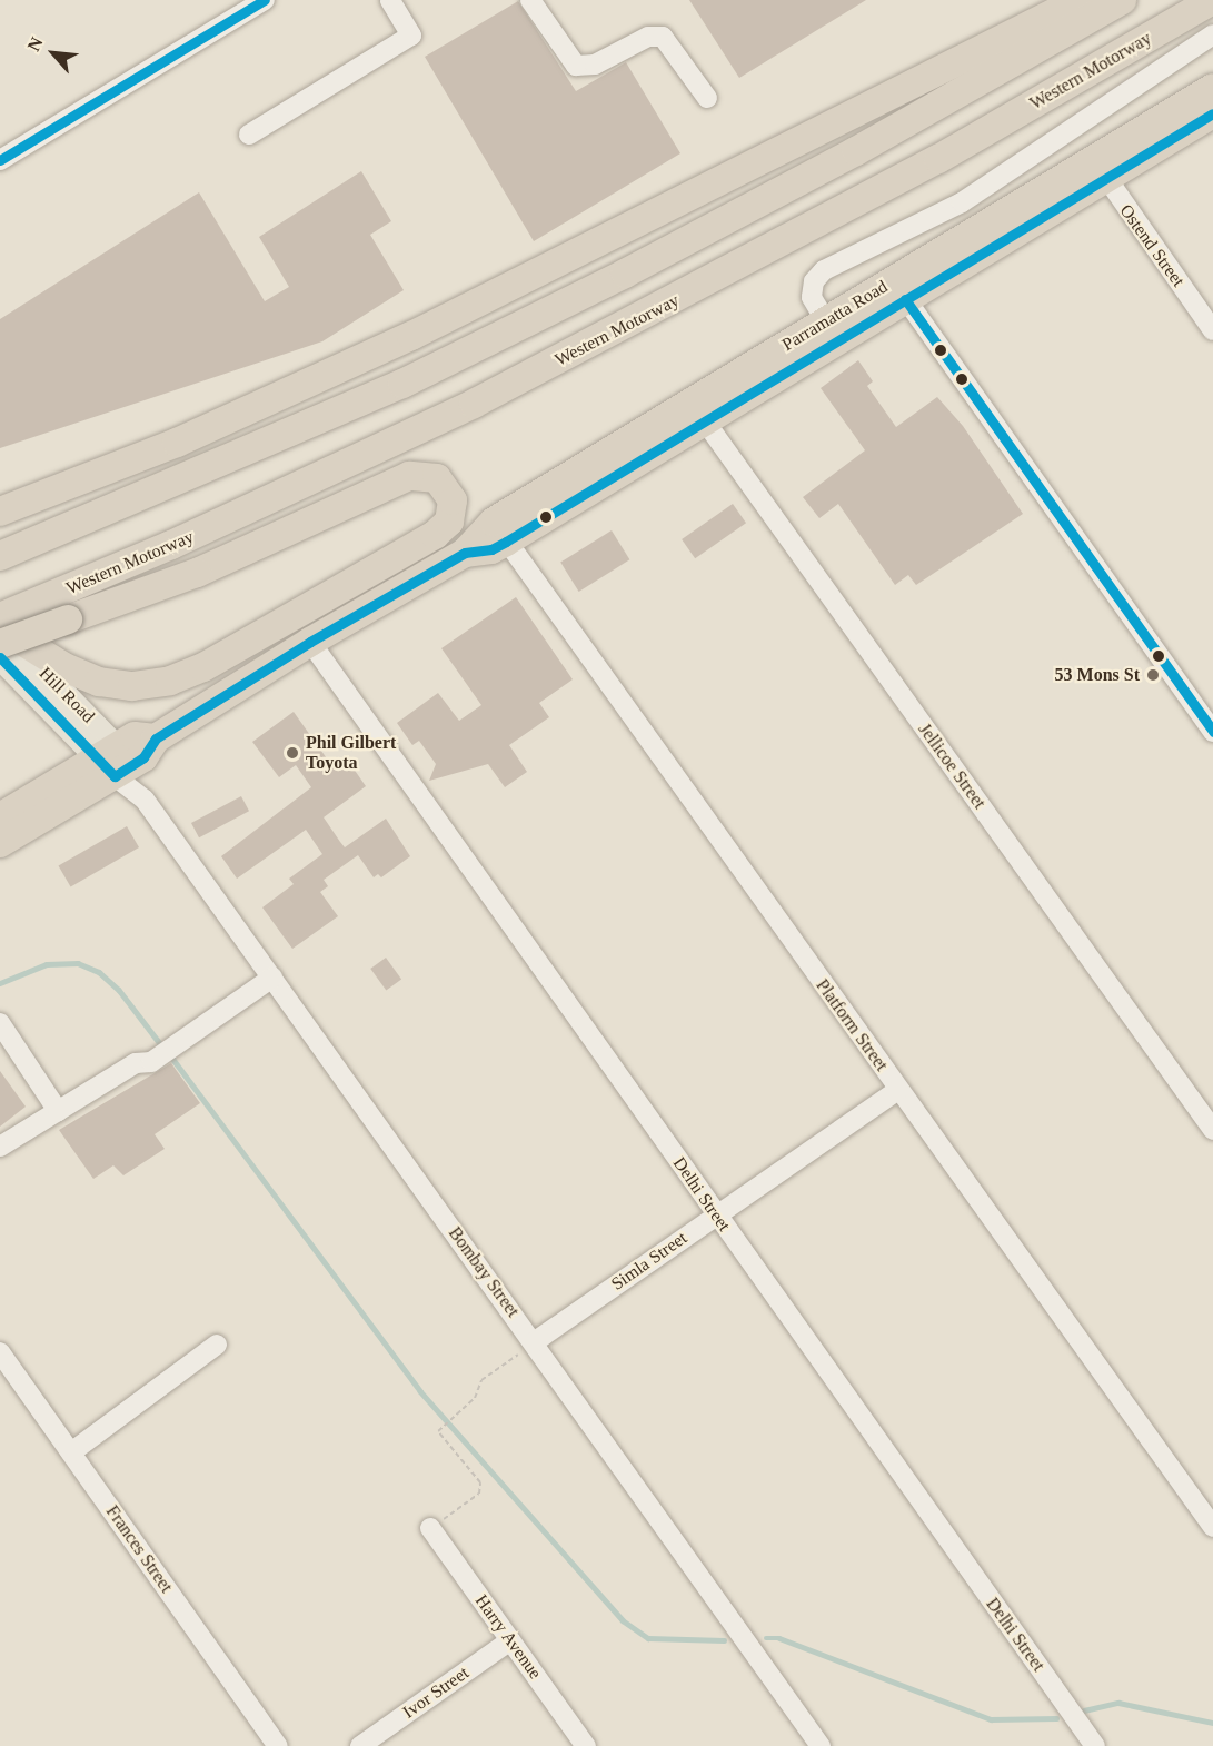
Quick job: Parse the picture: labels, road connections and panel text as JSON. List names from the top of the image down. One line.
{"streets":{"highway":["Western Motorway","Parramatta Road"],"main road":["Hill Road"],"street":["Ostend Street","Jellicoe Street","Platform Street","Delhi Street","Simla Street","Bombay Street","Frances Street","Harry Avenue","Ivor Street"]},"crossings":[["Ostend Street","Parramatta Road"],["Parramatta Road","Hill Road"],["Parramatta Road","Jellicoe Street"],["Parramatta Road","Platform Street"],["Parramatta Road","Delhi Street"],["Parramatta Road","Bombay Street"],["Hill Road","Bombay Street"],["Platform Street","Simla Street"],["Delhi Street","Simla Street"],["Simla Street","Bombay Street"],["Harry Avenue","Ivor Street"]],"places":["53 Mons St","Phil Gilbert Toyota"],"north":"top left"}
